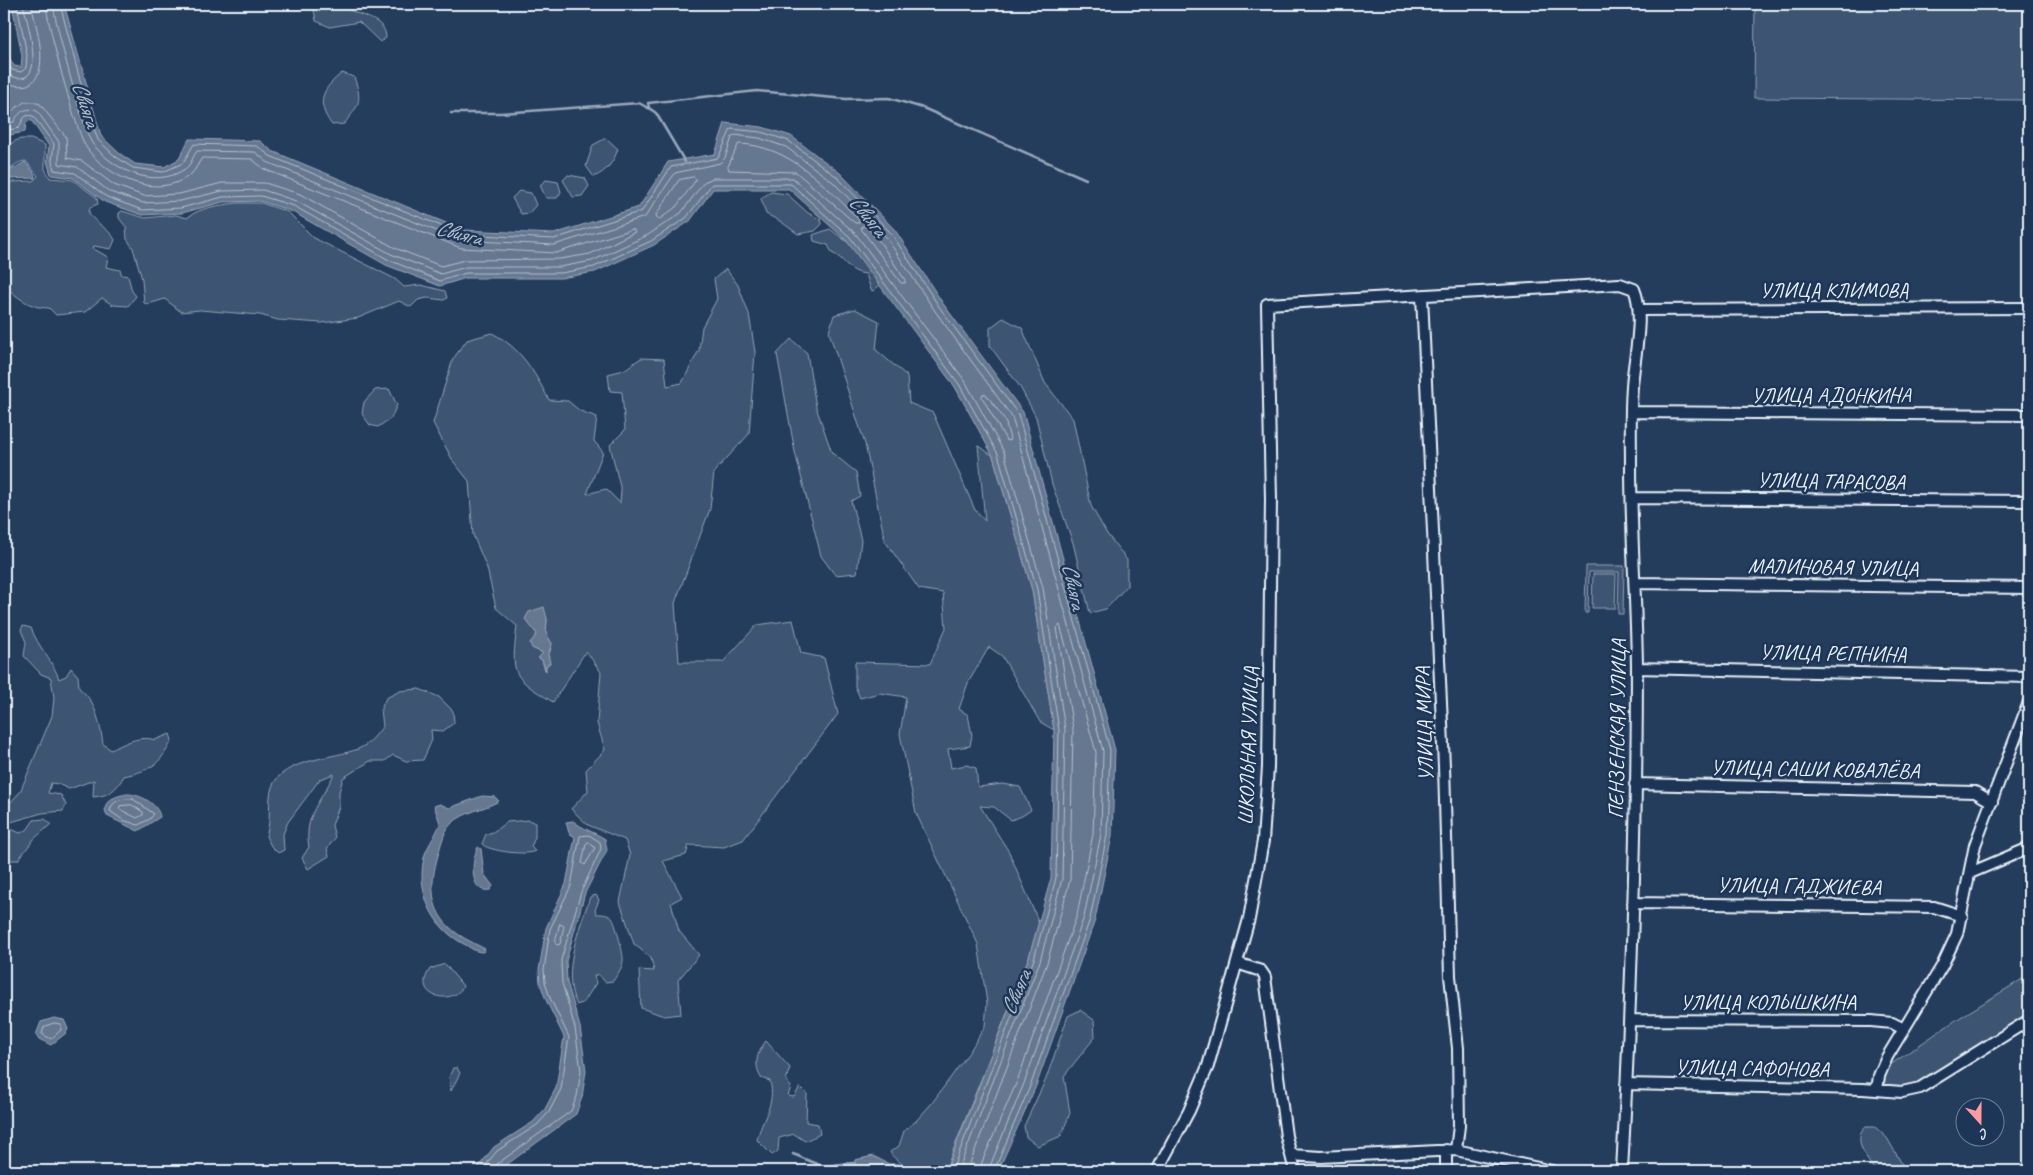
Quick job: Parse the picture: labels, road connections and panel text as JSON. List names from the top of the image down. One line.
{"streets":{"street":["УЛИЦА КЛИМОВА","УЛИЦА АДОНКИНА","УЛИЦА ТАРАСОВА","МАЛИНОВАЯ УЛИЦА","УЛИЦА РЕПНИНА","УЛИЦА МИРА","ПЕНЗЕНСКАЯ УЛИЦА","ШКОЛЬНАЯ УЛИЦА","УЛИЦА САШИ КОВАЛЁВА","УЛИЦА ГАДЖИЕВА","УЛИЦА КОЛЫШКИНА","УЛИЦА САФОНОВА"]},"crossings":[["УЛИЦА КЛИМОВА","ПЕНЗЕНСКАЯ УЛИЦА"],["УЛИЦА АДОНКИНА","ПЕНЗЕНСКАЯ УЛИЦА"],["УЛИЦА ТАРАСОВА","ПЕНЗЕНСКАЯ УЛИЦА"],["МАЛИНОВАЯ УЛИЦА","ПЕНЗЕНСКАЯ УЛИЦА"],["УЛИЦА РЕПНИНА","ПЕНЗЕНСКАЯ УЛИЦА"],["УЛИЦА МИРА","ПЕНЗЕНСКАЯ УЛИЦА"],["УЛИЦА МИРА","ШКОЛЬНАЯ УЛИЦА"],["ПЕНЗЕНСКАЯ УЛИЦА","ШКОЛЬНАЯ УЛИЦА"],["ПЕНЗЕНСКАЯ УЛИЦА","УЛИЦА САШИ КОВАЛЁВА"],["ПЕНЗЕНСКАЯ УЛИЦА","УЛИЦА ГАДЖИЕВА"],["ПЕНЗЕНСКАЯ УЛИЦА","УЛИЦА КОЛЫШКИНА"],["ПЕНЗЕНСКАЯ УЛИЦА","УЛИЦА САФОНОВА"]],"water":["Свияга"],"north":"bottom"}
